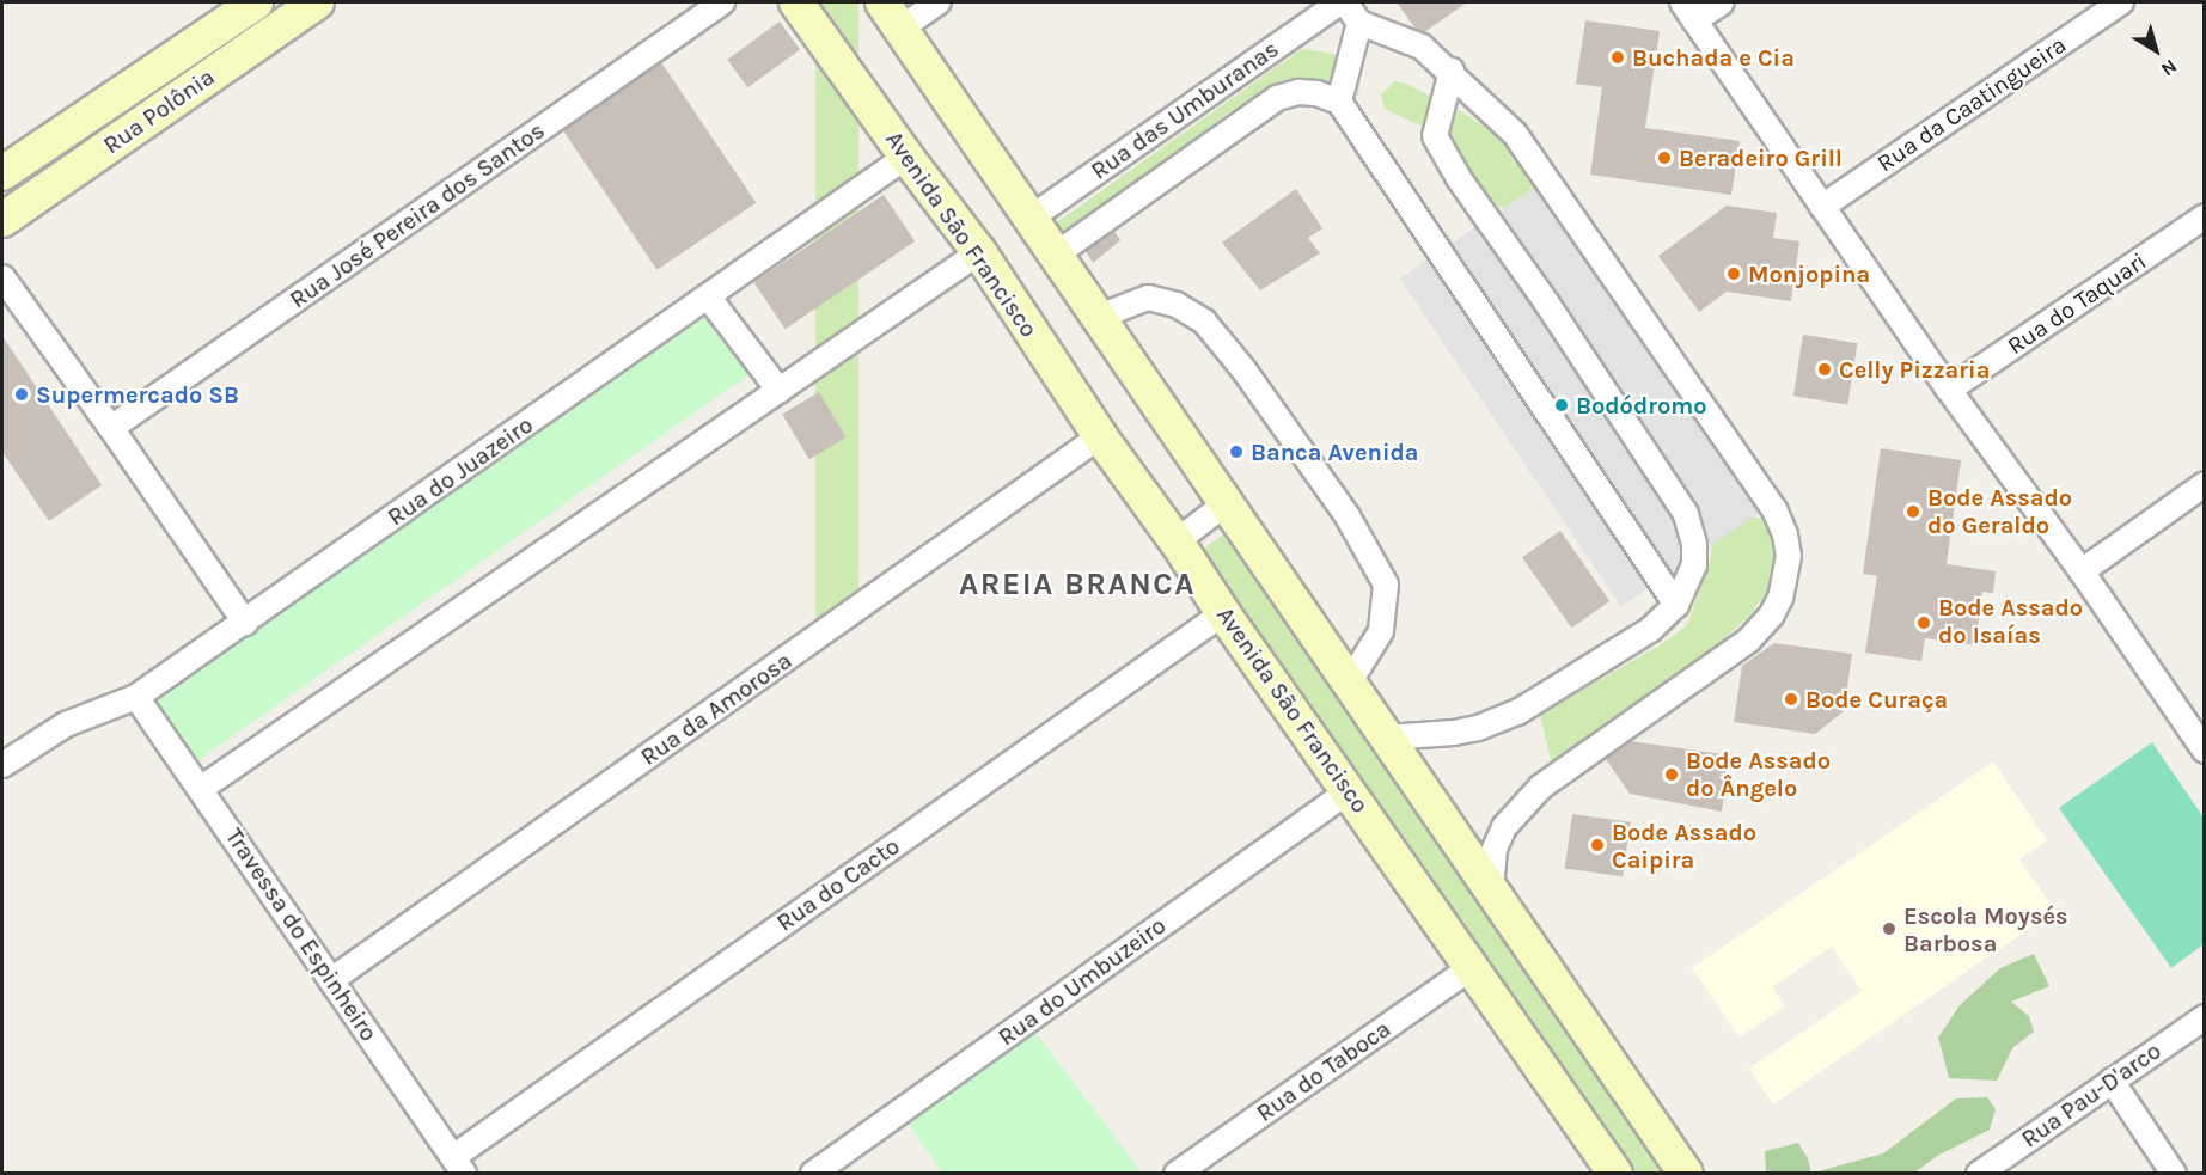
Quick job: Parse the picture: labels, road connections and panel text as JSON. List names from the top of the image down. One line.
{"streets":{"main road":["Rua Polônia","Avenida São Francisco"],"street":["Rua da Caatingueira","Rua das Umburanas","Rua José Pereira dos Santos","Rua do Taquari","Rua do Juazeiro","Rua da Amorosa","Rua do Cacto","Travessa do Espinheiro","Rua do Umbuzeiro","Rua do Taboca","Rua Pau-D'arco"]},"crossings":[["Avenida São Francisco","Rua do Juazeiro"],["Avenida São Francisco","Rua da Amorosa"],["Avenida São Francisco","Rua do Cacto"],["Avenida São Francisco","Rua do Umbuzeiro"],["Avenida São Francisco","Rua do Taboca"],["Rua do Juazeiro","Travessa do Espinheiro"],["Rua da Amorosa","Travessa do Espinheiro"],["Rua do Cacto","Travessa do Espinheiro"]],"districts":["AREIA BRANCA"],"places":["Buchada e Cia","Beradeiro Grill","Monjopina","Celly Pizzaria","Supermercado SB","Bodódromo","Banca Avenida","Bode Assado do Geraldo","Bode Assado do Isaías","Bode Curaça","Bode Assado do Ângelo","Bode Assado Caipira","Escola Moysés Barbosa"],"north":"bottom right"}
